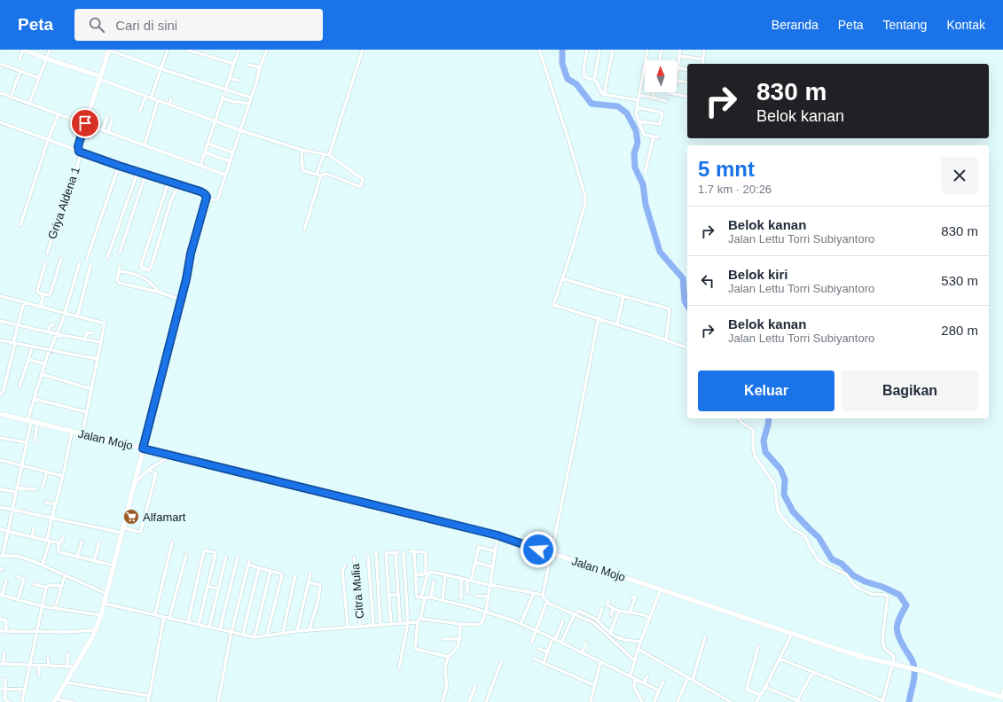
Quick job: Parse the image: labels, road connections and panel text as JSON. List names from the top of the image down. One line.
{"streets":{"street":["Griya Aldena 1","Jalan Mojo","Citra Mulia"]},"places":{"supermarket":["Alfamart"]},"north":"top","page":{"header":"Peta","search":"Cari di sini","nav":["Beranda","Peta","Tentang","Kontak"],"turn":["830 m","Belok kanan"],"heading":["5 mnt","1.7 km · 20:26"],"list":[{"name":"Belok kanan","note":"Jalan Lettu Torri Subiyantoro","value":"830 m"},{"name":"Belok kiri","note":"Jalan Lettu Torri Subiyantoro","value":"530 m"},{"name":"Belok kanan","note":"Jalan Lettu Torri Subiyantoro","value":"280 m"}],"buttons":["Keluar","Bagikan"]}}
